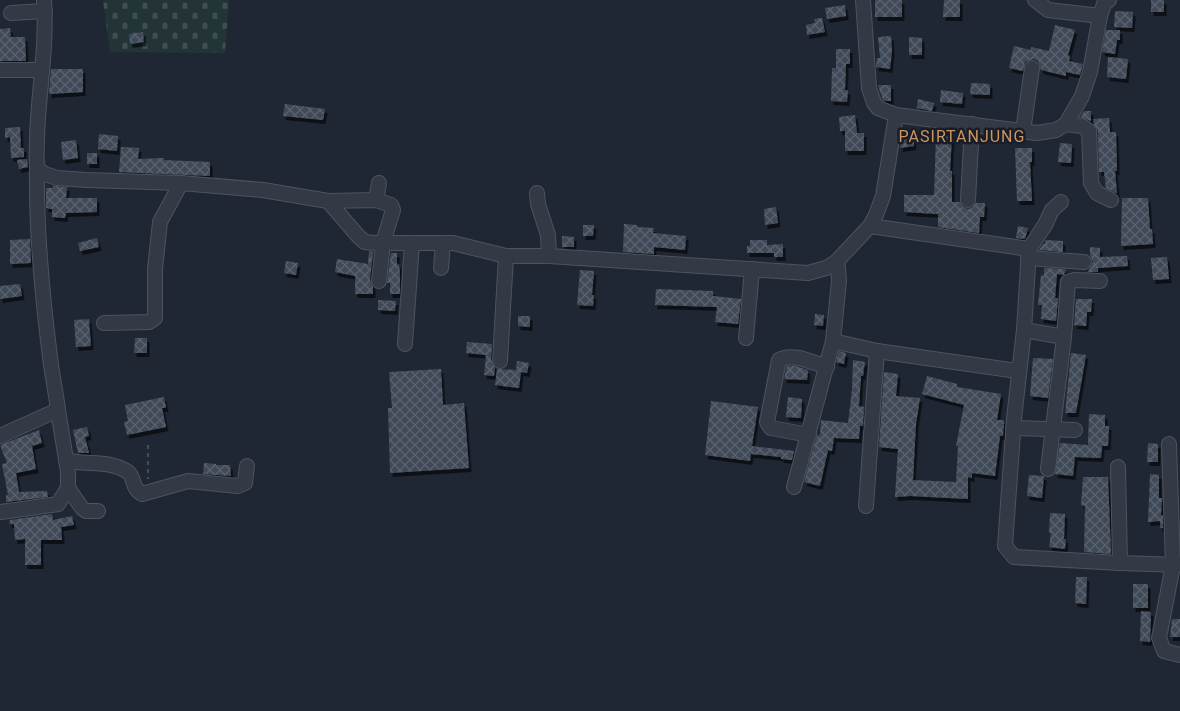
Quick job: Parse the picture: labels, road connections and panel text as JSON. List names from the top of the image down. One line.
{"districts":["PASIRTANJUNG"]}
